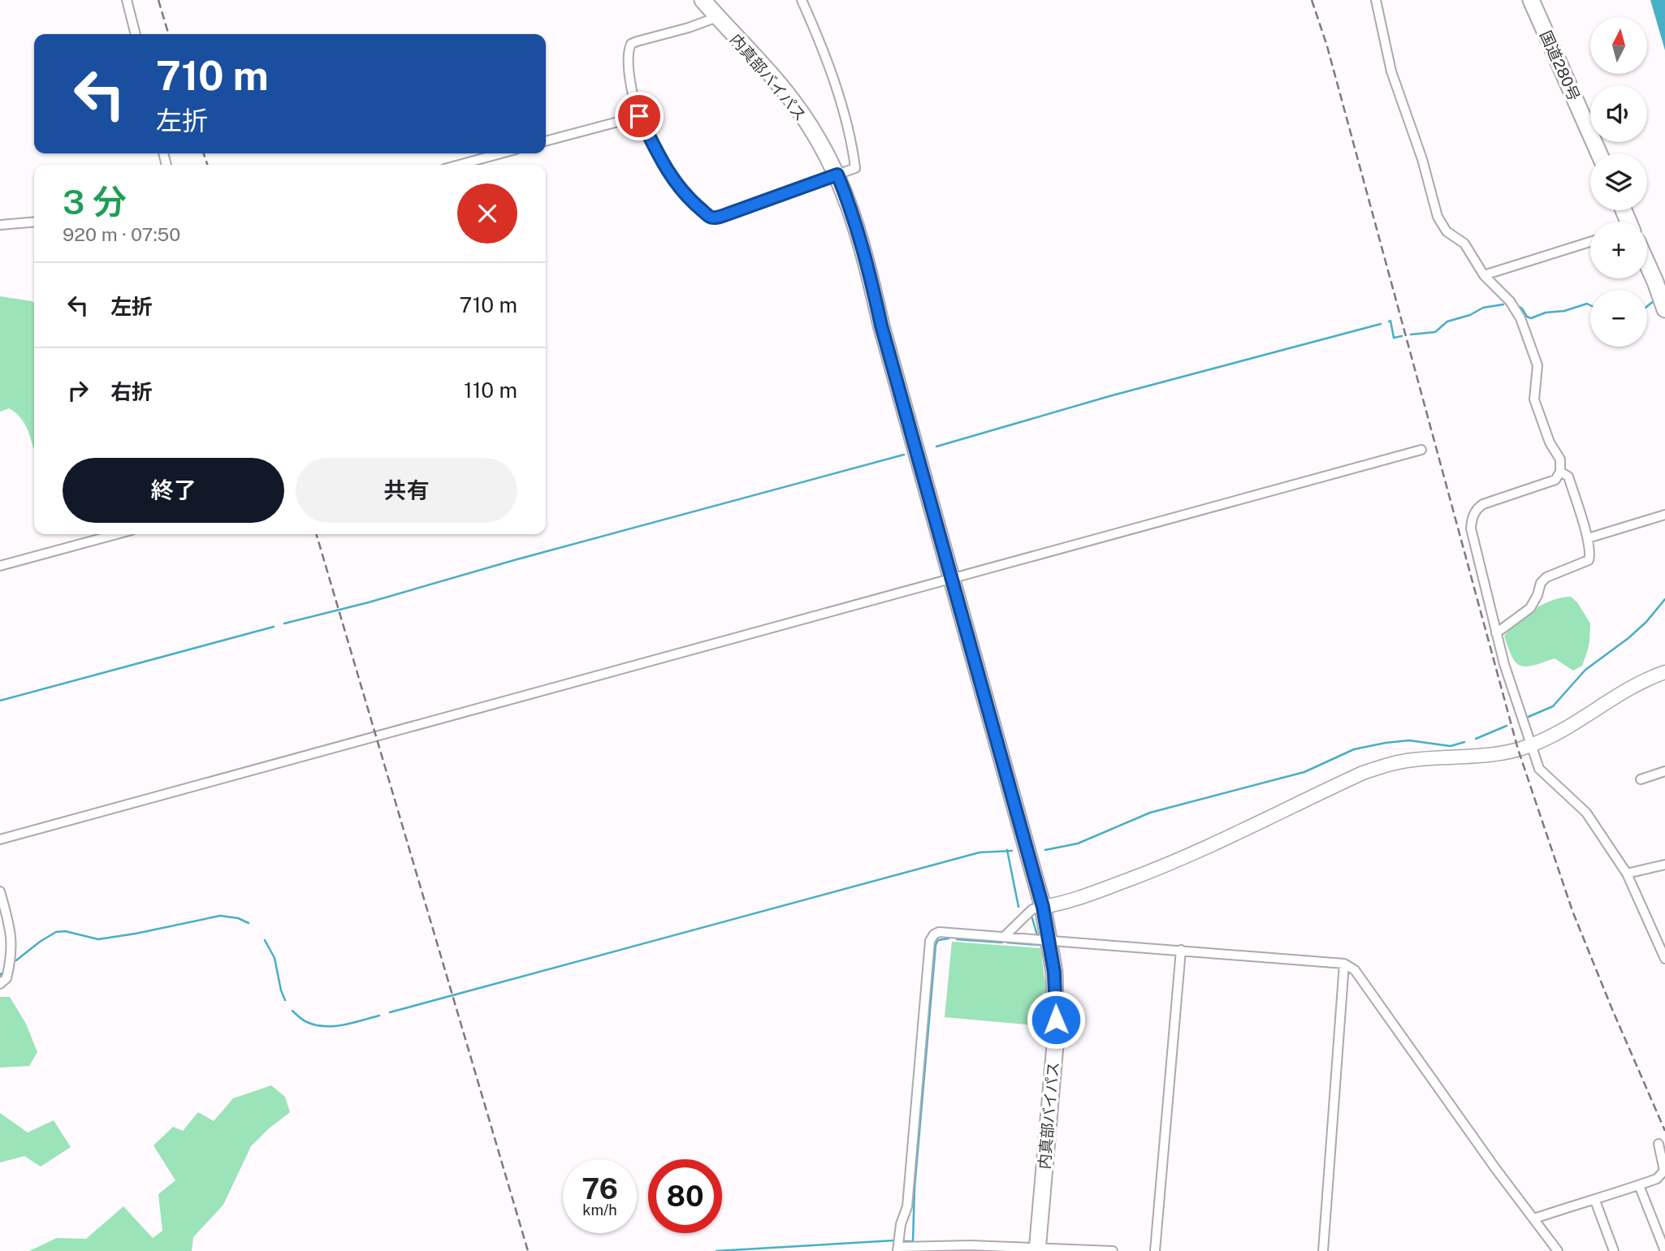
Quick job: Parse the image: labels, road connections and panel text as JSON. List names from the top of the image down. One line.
{"streets":{"highway":["国道280号","内真部バイパス"]},"north":"top","page":{"map_buttons":["+","−"],"turn":["710 m","左折"],"heading":["3 分","920 m · 07:50"],"list":[{"name":"左折","value":"710 m"},{"name":"右折","value":"110 m"}],"buttons":["終了","共有"],"speed":"76 km/h","limit":"80"}}
